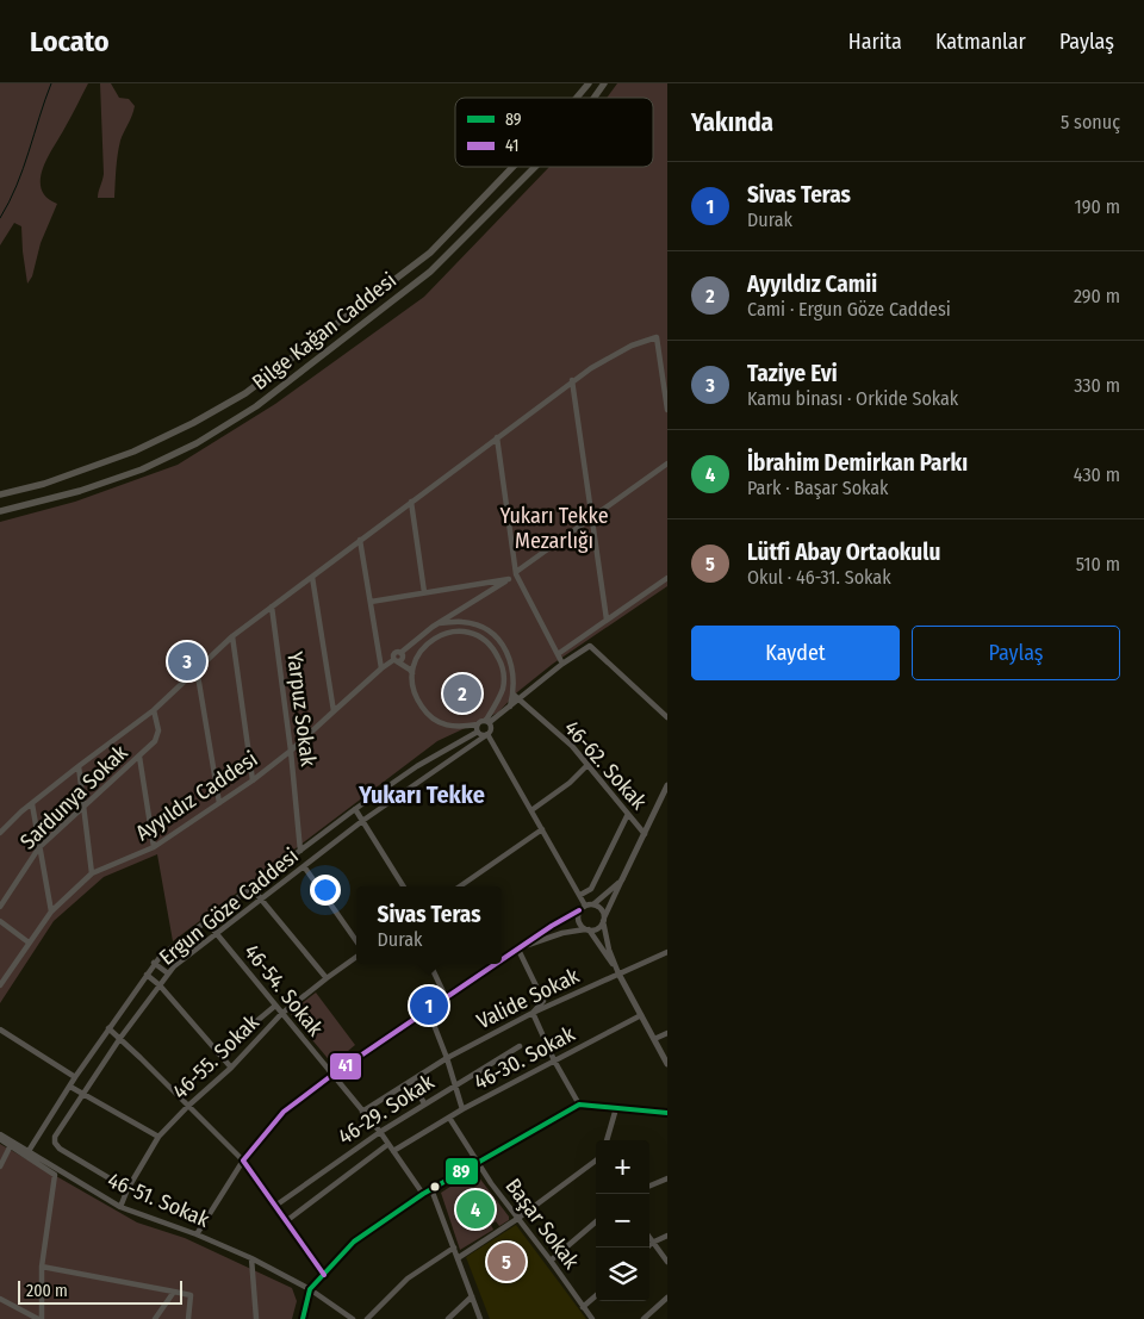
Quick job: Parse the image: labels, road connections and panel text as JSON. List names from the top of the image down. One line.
{"streets":{"main road":["Bilge Kağan Caddesi"],"street":["Yarpuz Sokak","46-62. Sokak","Ayyıldız Caddesi","Sardunya Sokak","Ergun Göze Caddesi","46-54. Sokak","Valide Sokak","46-55. Sokak","46-30. Sokak","46-29. Sokak","46-51. Sokak","Başar Sokak"]},"crossings":[["Yarpuz Sokak","Ayyıldız Caddesi"],["Yarpuz Sokak","Ergun Göze Caddesi"],["Ergun Göze Caddesi","46-54. Sokak"],["Ergun Göze Caddesi","46-55. Sokak"],["Ergun Göze Caddesi","46-51. Sokak"],["46-54. Sokak","Valide Sokak"],["46-54. Sokak","46-55. Sokak"],["46-54. Sokak","46-30. Sokak"],["46-54. Sokak","46-29. Sokak"],["46-55. Sokak","46-51. Sokak"],["46-30. Sokak","Başar Sokak"]],"districts":["Yukarı Tekke"],"parks":["Yukarı Tekke Mezarlığı"],"lines":["transit line 41","transit line 89"],"legend":["89","41"],"scale_bar":"200 m","page":{"header":"Locato","nav":["Harita","Katmanlar","Paylaş"],"heading":["Yakında","5 sonuç"],"list":[{"mark":"1","name":"Sivas Teras","note":"Durak","value":"190 m"},{"mark":"2","name":"Ayyıldız Camii","note":"Cami · Ergun Göze Caddesi","value":"290 m"},{"mark":"3","name":"Taziye Evi","note":"Kamu binası · Orkide Sokak","value":"330 m"},{"mark":"4","name":"İbrahim Demirkan Parkı","note":"Park · Başar Sokak","value":"430 m"},{"mark":"5","name":"Lütfi Abay Ortaokulu","note":"Okul · 46-31. Sokak","value":"510 m"}],"buttons":["Kaydet","Paylaş"],"pins":["3","2","1","4","5"],"popup":["Sivas Teras","Durak"],"map_buttons":["+","−"],"scale":"200 m"}}
